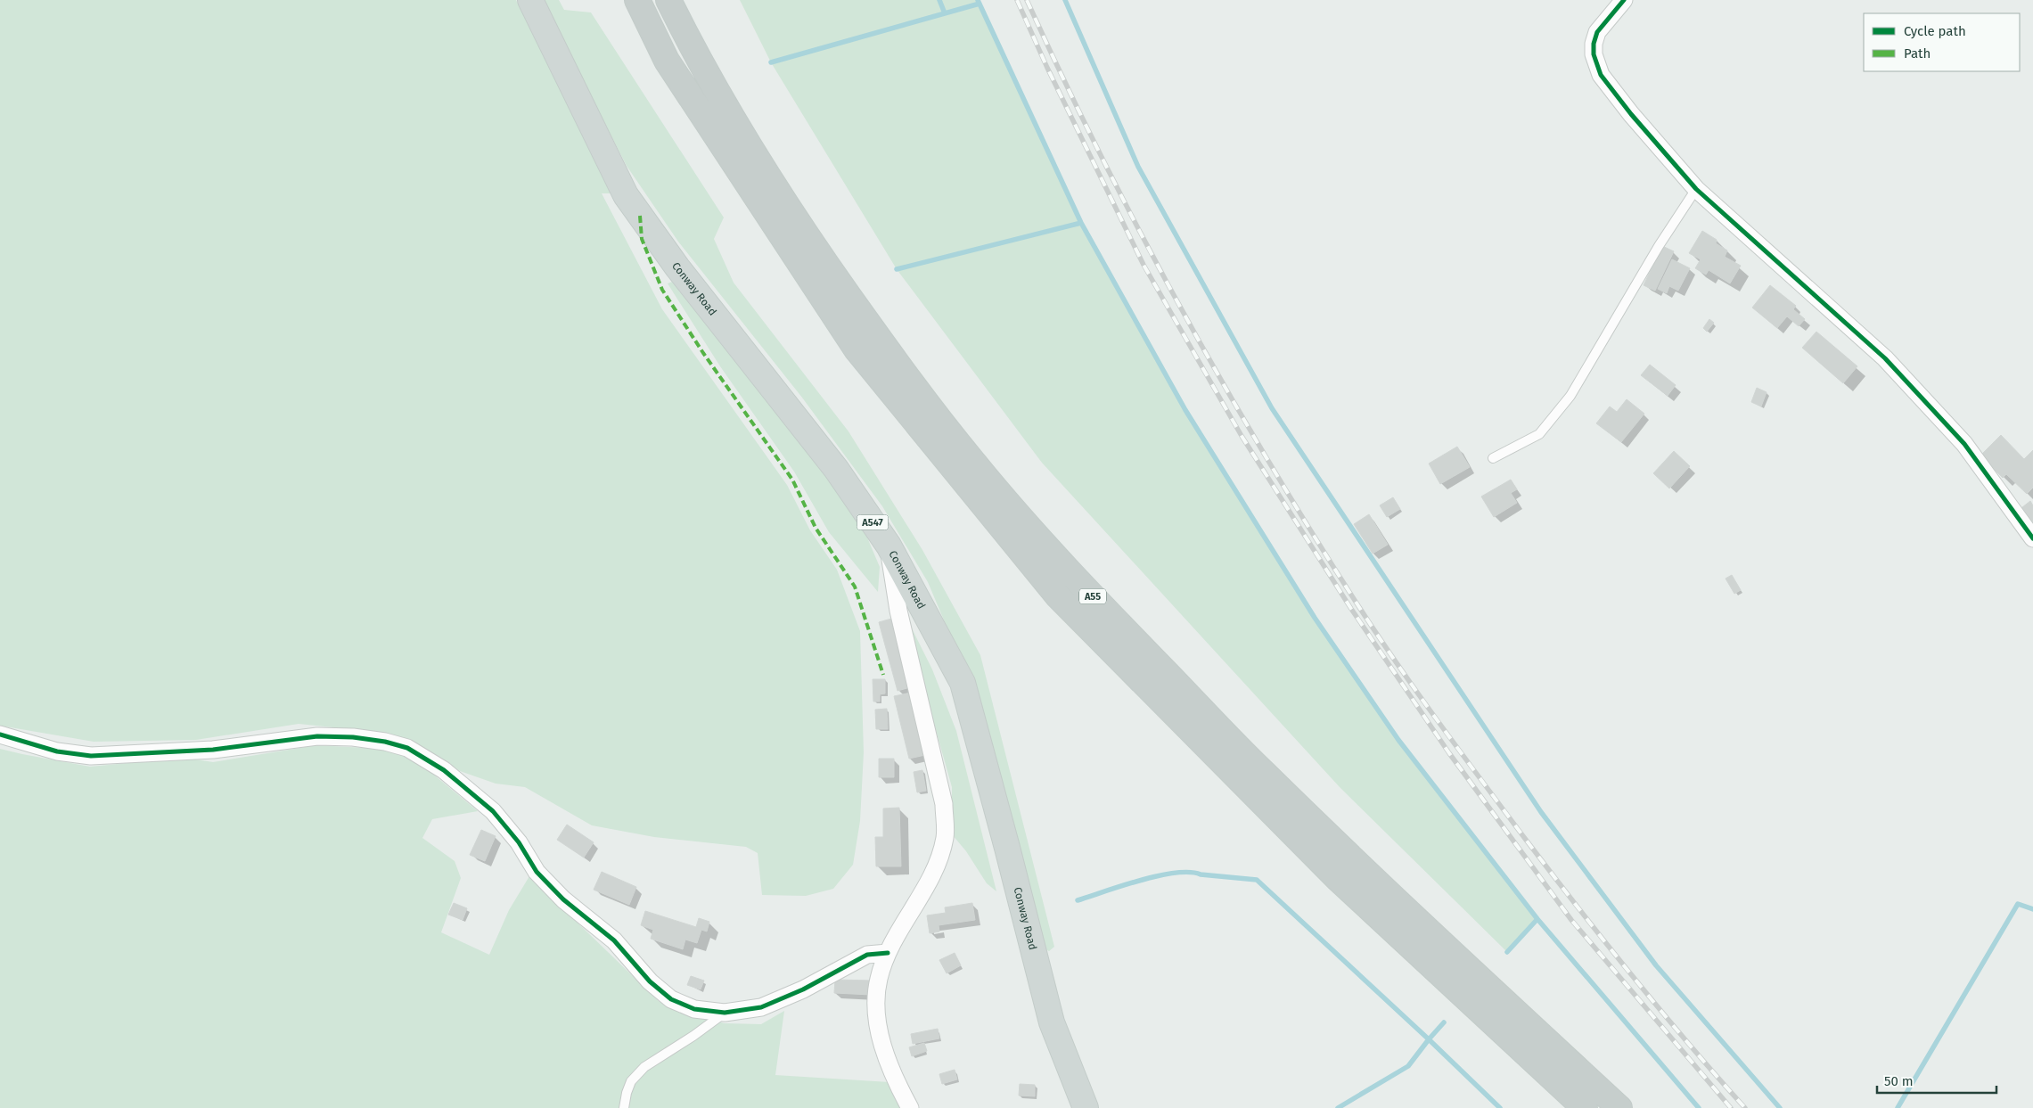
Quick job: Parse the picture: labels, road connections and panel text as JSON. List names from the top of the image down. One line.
{"streets":{"highway":["A55"],"main road":["Conway Road","A547"]},"legend":["Cycle path","Path"],"scale_bar":"50 m"}
